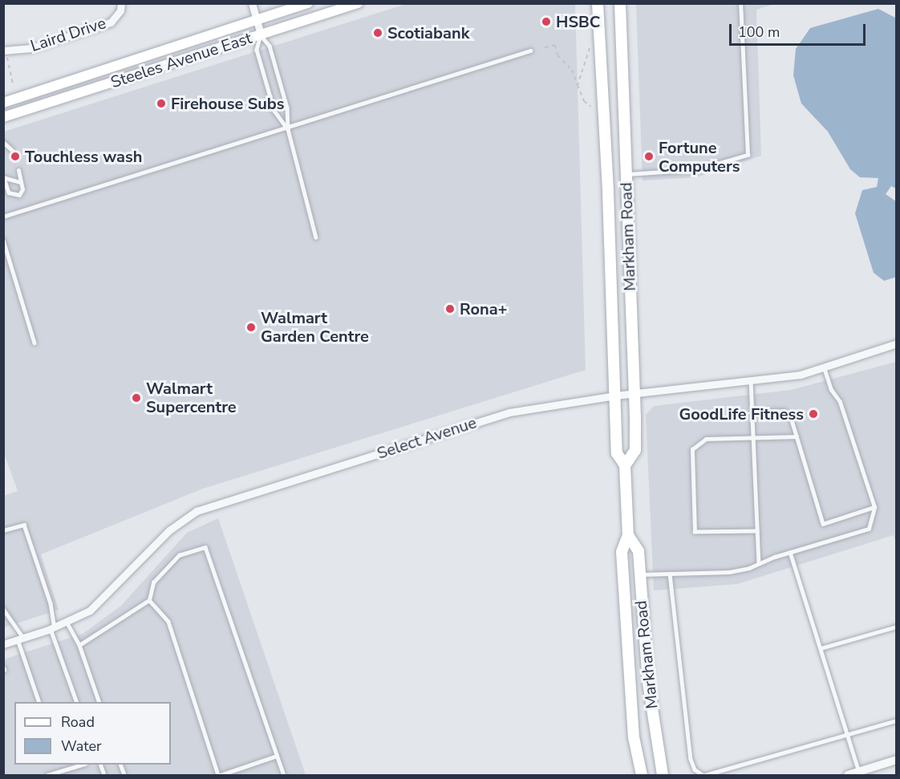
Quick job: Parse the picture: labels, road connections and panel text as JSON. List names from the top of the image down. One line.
{"streets":{"main road":["Steeles Avenue East","Markham Road"],"street":["Laird Drive","Select Avenue"]},"crossings":[["Markham Road","Select Avenue"]],"places":["HSBC","Scotiabank","Firehouse Subs","Touchless wash","Fortune Computers","Rona+","Walmart Garden Centre","Walmart Supercentre","GoodLife Fitness"],"legend":["Road","Water"],"scale_bar":"100 m"}
